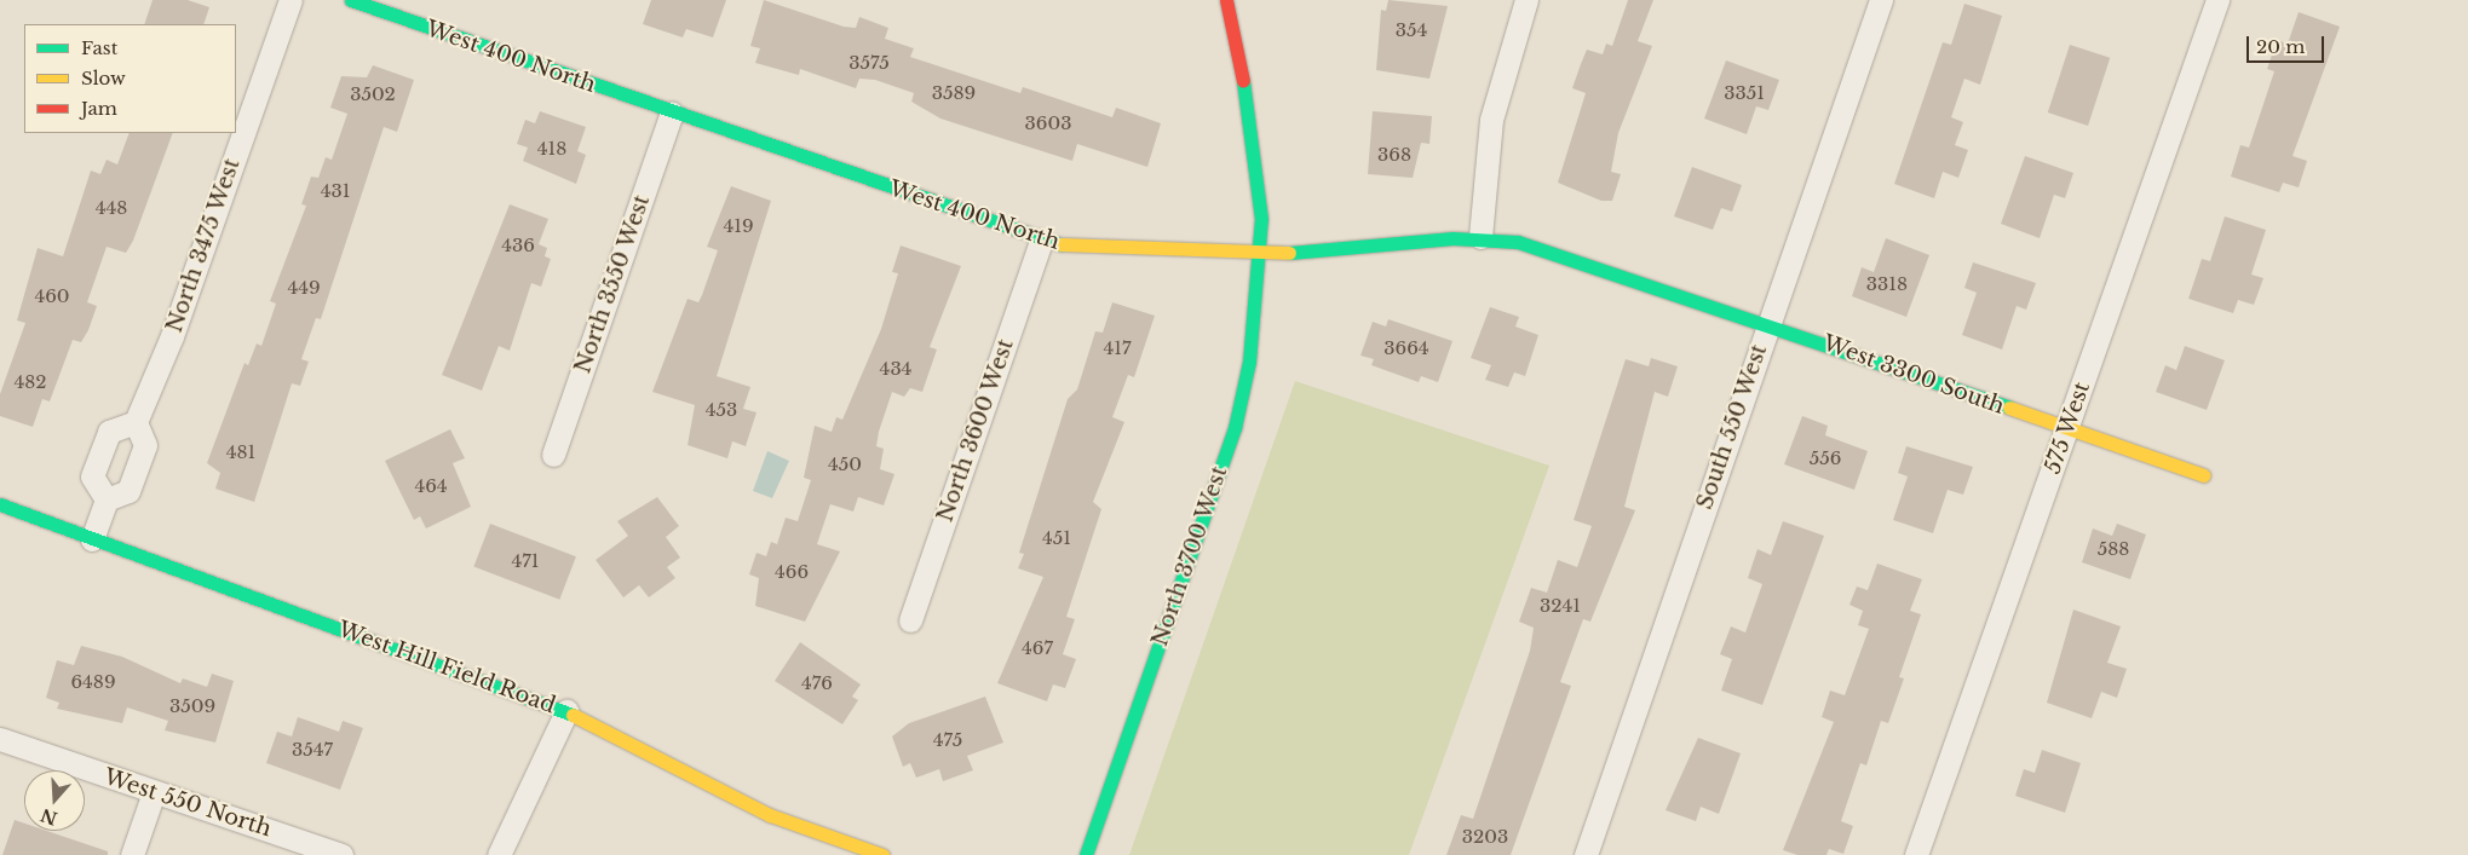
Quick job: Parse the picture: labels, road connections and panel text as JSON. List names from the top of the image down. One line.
{"streets":{"street":["West 400 North","North 3475 West","North 3550 West","West 3300 South","South 550 West","575 West","North 3600 West","North 3700 West","West Hill Field Road","West 550 North"]},"crossings":[["West 400 North","North 3550 West"],["West 400 North","West 3300 South"],["West 400 North","North 3600 West"],["West 400 North","North 3700 West"],["West 3300 South","South 550 West"],["West 3300 South","575 West"]],"house_numbers":["354","3575","3589","3351","3502","3603","418","368","431","448","419","436","3318","449","460","417","3664","434","482","453","481","556","450","464","451","588","471","466","3241","467","6489","476","3509","475","3547","3203"],"legend":["Fast","Slow","Jam"],"scale_bar":"20 m","north":"bottom"}
